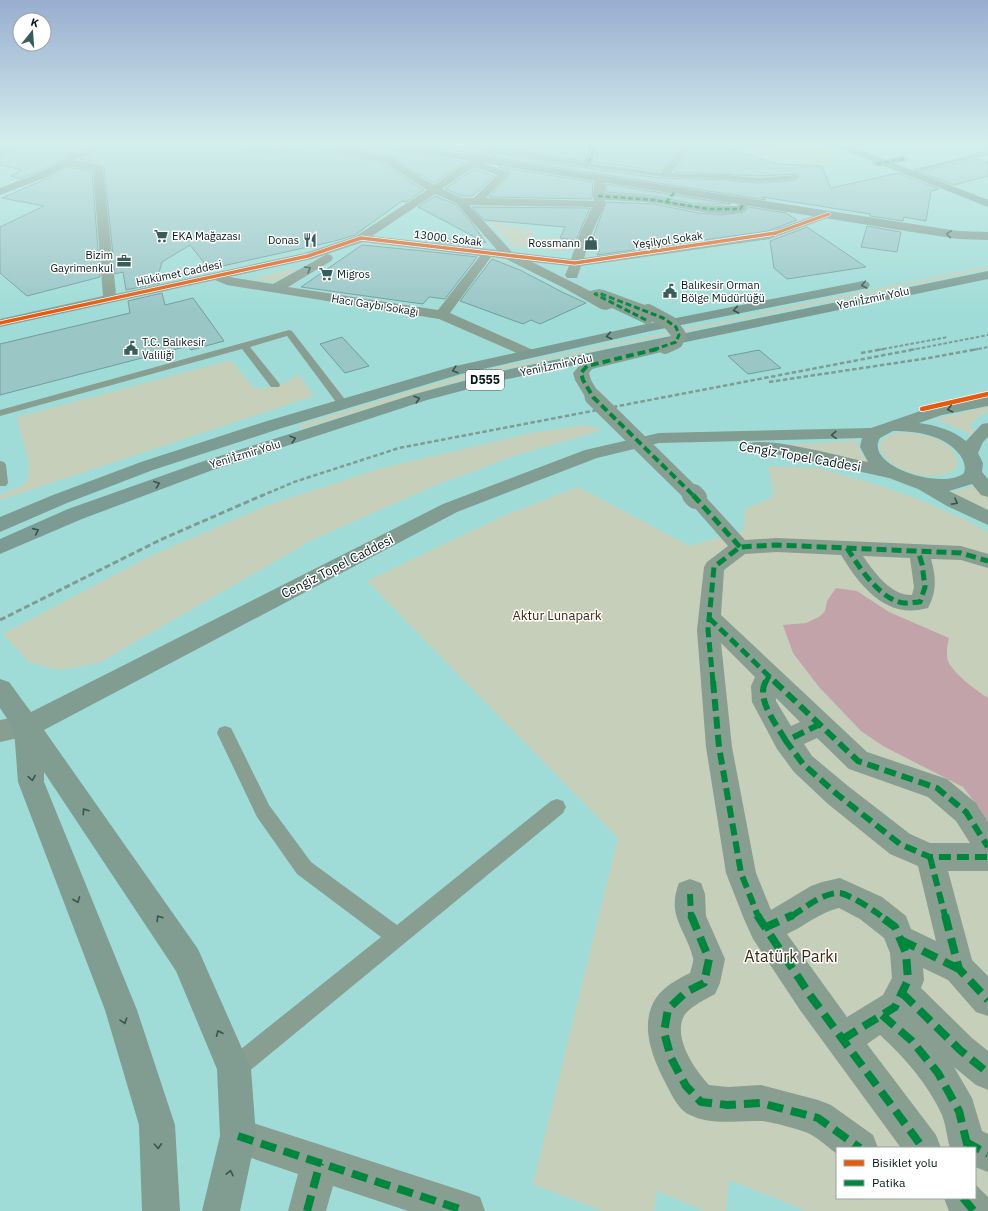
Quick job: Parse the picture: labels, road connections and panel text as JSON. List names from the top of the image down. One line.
{"streets":{"highway":["Yeni İzmir Yolu","D555"],"main road":["Cengiz Topel Caddesi"],"street":["13000. Sokak","Yeşilyol Sokak","Hükümet Caddesi","Hacı Gaybı Sokağı"]},"crossings":[["13000. Sokak","Yeşilyol Sokak"],["13000. Sokak","Hükümet Caddesi"],["Hükümet Caddesi","Hacı Gaybı Sokağı"],["Yeni İzmir Yolu","Hacı Gaybı Sokağı"]],"parks":["Aktur Lunapark","Atatürk Parkı"],"places":{"supermarket":["EKA Mağazası","Migros"],"restaurant":["Donas"],"shop":["Rossmann"],"office":["Bizim Gayrimenkul"],"public building":["Balıkesir Orman Bölge Müdürlüğü","T.C. Balıkesir Valiliği"]},"legend":["Bisiklet yolu","Patika"],"north":"top"}
